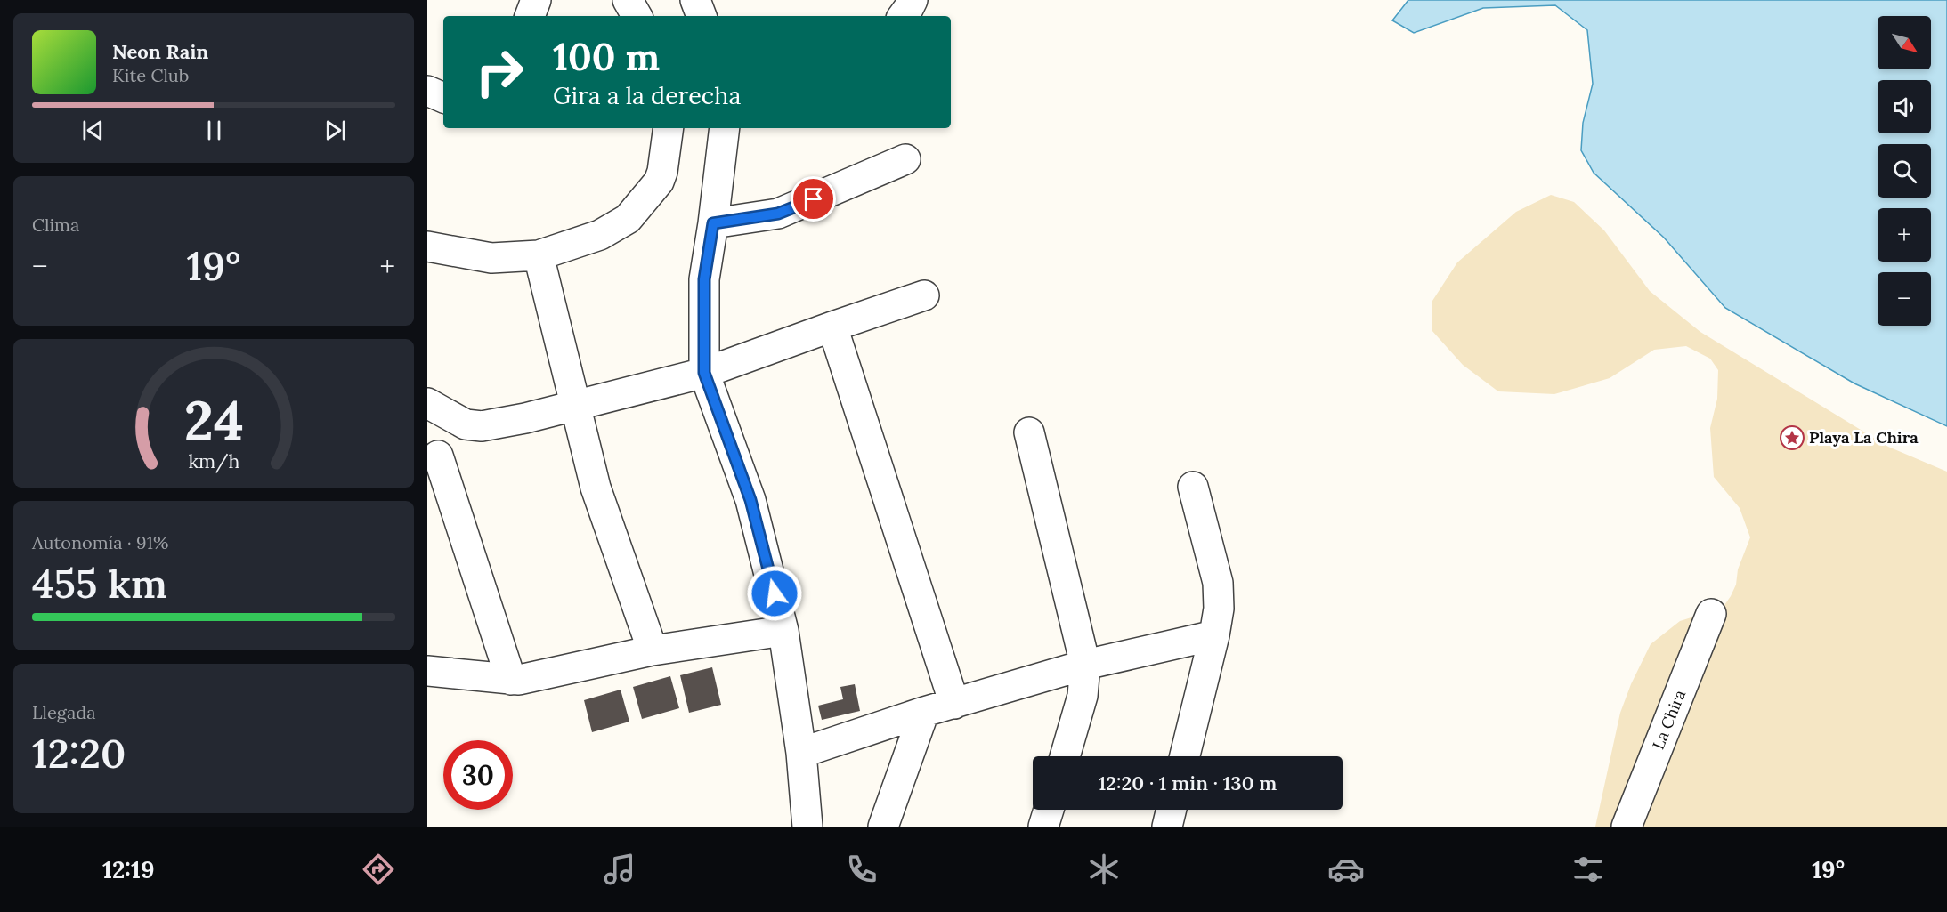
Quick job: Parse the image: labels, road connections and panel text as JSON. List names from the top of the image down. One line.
{"streets":{"street":["La Chira"]},"places":{"place":["Playa La Chira"]},"north":"bottom right","page":{"map_buttons":["+","−"],"turn":["100 m","Gira a la derecha"],"song":["Neon Rain","Kite Club"],"tile":["Clima",["Autonomía · 91%","455 km"],["Llegada","12:20"]],"heat":["−","19°","+"],"limit":"30","trip":"12:20 · 1 min · 130 m","tabs":["12:19","19°"],"gauge":["24","km/h"]}}
